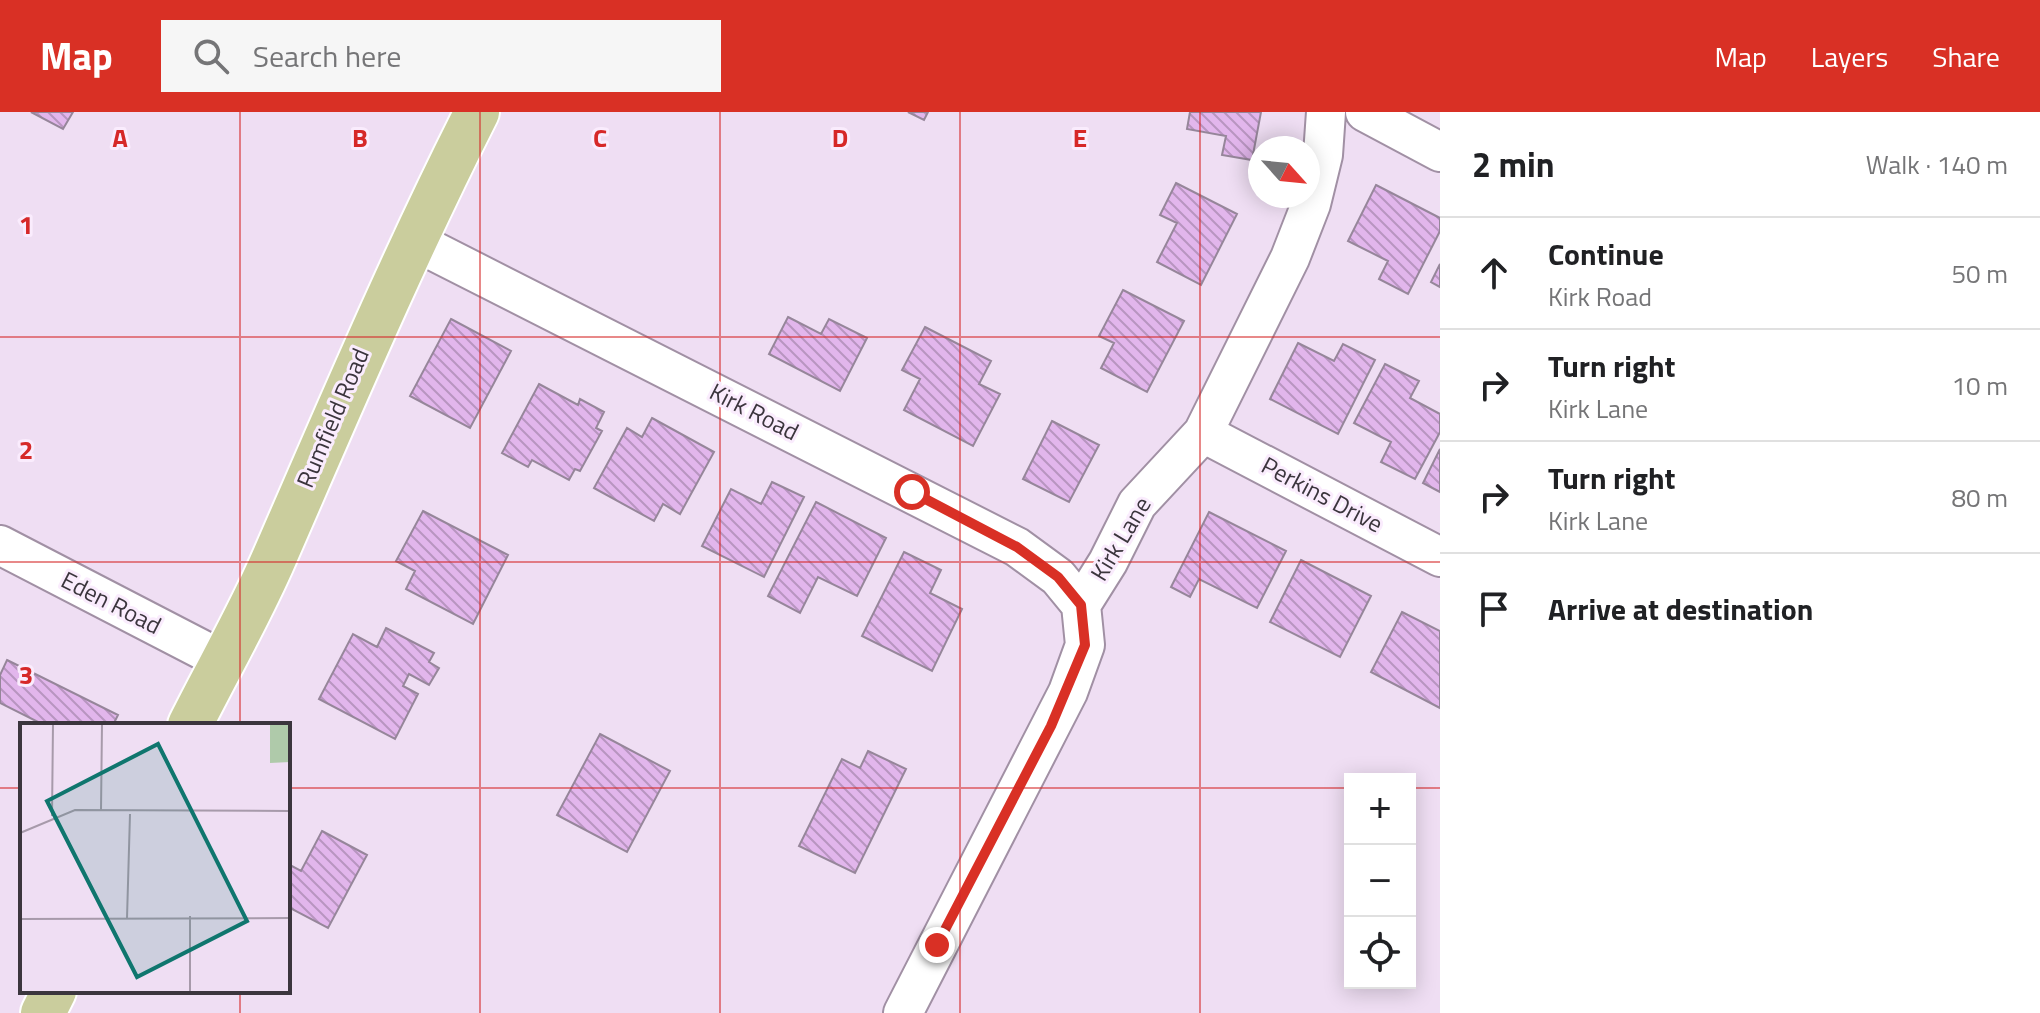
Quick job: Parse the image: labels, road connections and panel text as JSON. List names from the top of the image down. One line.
{"streets":{"main road":["Rumfield Road"],"street":["Kirk Road","Perkins Drive","Kirk Lane","Eden Road"]},"crossings":[["Kirk Road","Rumfield Road"],["Kirk Road","Kirk Lane"],["Rumfield Road","Eden Road"],["Perkins Drive","Kirk Lane"]],"north":"bottom right","page":{"header":"Map","search":"Search here","nav":["Map","Layers","Share"],"heading":["2 min","Walk · 140 m"],"list":[["Continue","Kirk Road","50 m"],["Turn right","Kirk Lane","10 m"],["Turn right","Kirk Lane","80 m"],"Arrive at destination"],"map_buttons":["+","−"]},"grid":{"columns":["A","B","C","D","E"],"rows":["1","2","3"]}}
